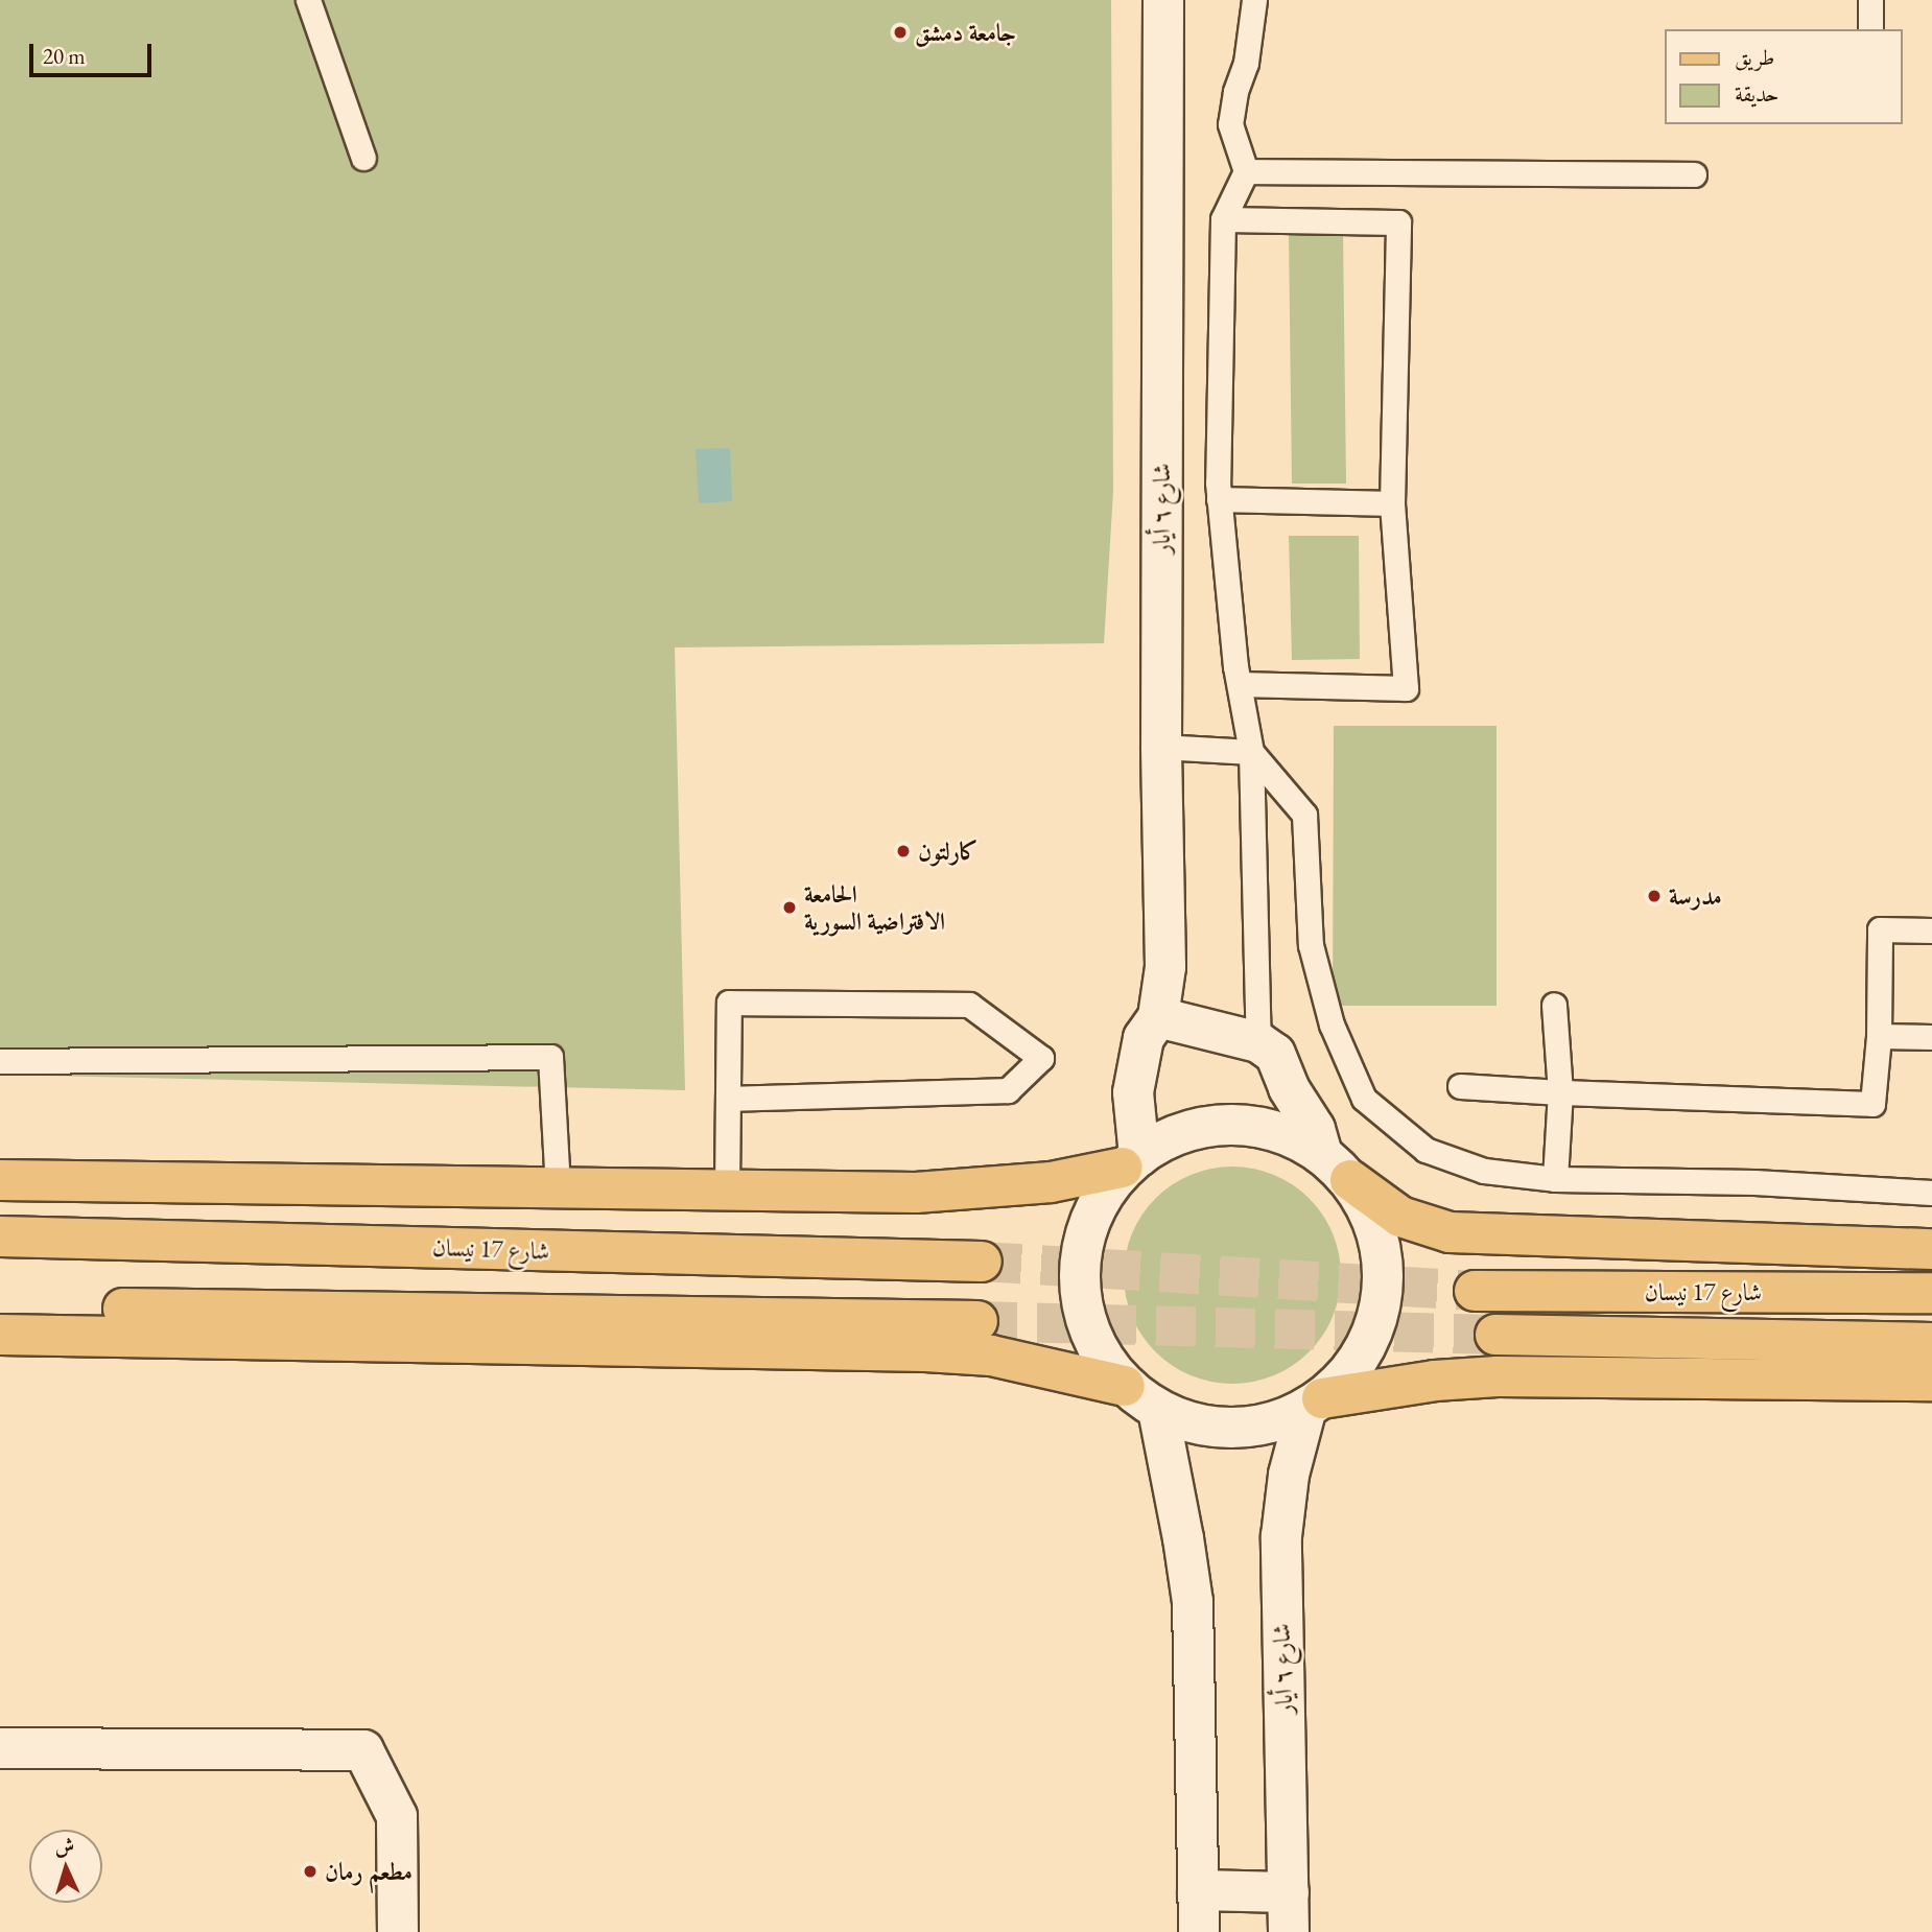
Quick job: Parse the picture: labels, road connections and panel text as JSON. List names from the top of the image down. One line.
{"streets":{"main road":["شارع ٦ أيار","شارع 17 نيسان"]},"places":["جامعة دمشق","كارلتون","مدرسة","الحامعة الافتراضية السورية","مطعم رمان"],"legend":["طريق","حديقة"],"scale_bar":"20 m","north":"top"}
